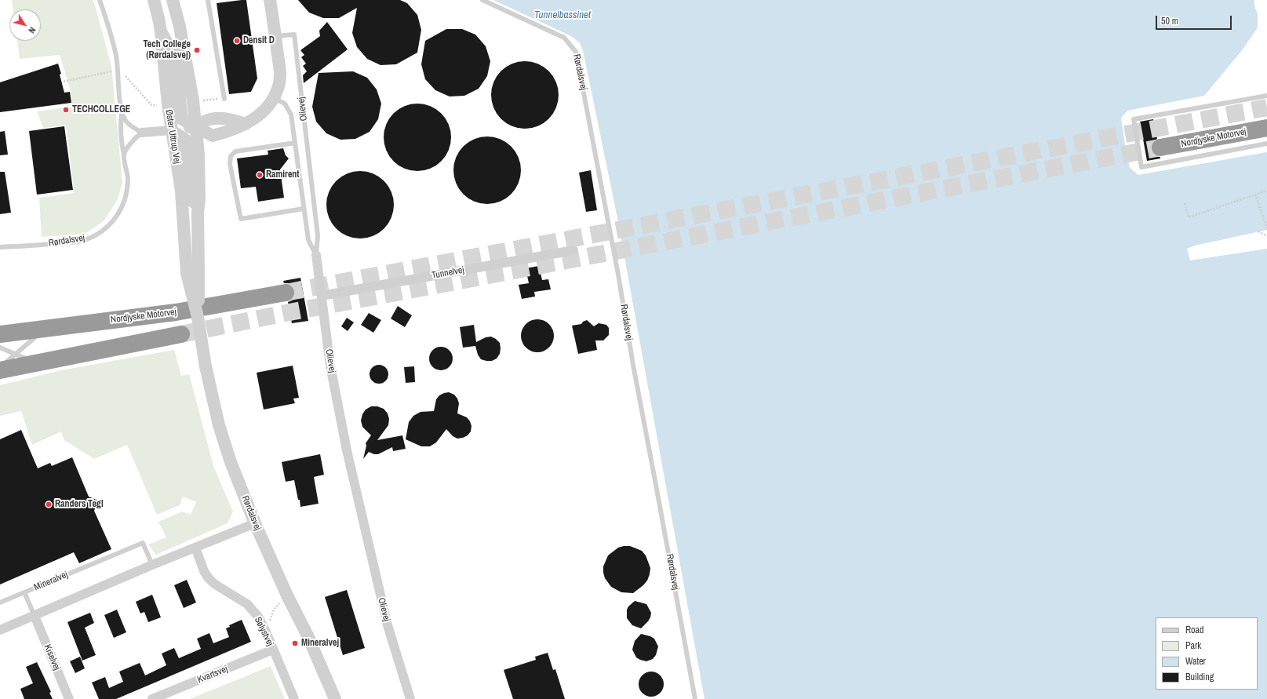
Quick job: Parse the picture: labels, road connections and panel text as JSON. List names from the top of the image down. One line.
{"streets":{"highway":["Nordjyske Motorvej"],"street":["Rørdalsvej","Olievej","Øster Uttrup Vej","Tunnelvej","Sølystvej","Kiselvej","Kvartsvej"],"lane":["Mineralvej"]},"crossings":[["Rørdalsvej","Øster Uttrup Vej"],["Olievej","Tunnelvej"],["Mineralvej","Kiselvej"],["Sølystvej","Kvartsvej"]],"water":["Tunnelbassinet"],"places":["Densit D","Tech College (Rørdalsvej)","TECHCOLLEGE","Ramirent","Randers Tegl","Mineralvej"],"legend":["Road","Park","Water","Building"],"scale_bar":"50 m","north":"bottom right"}
